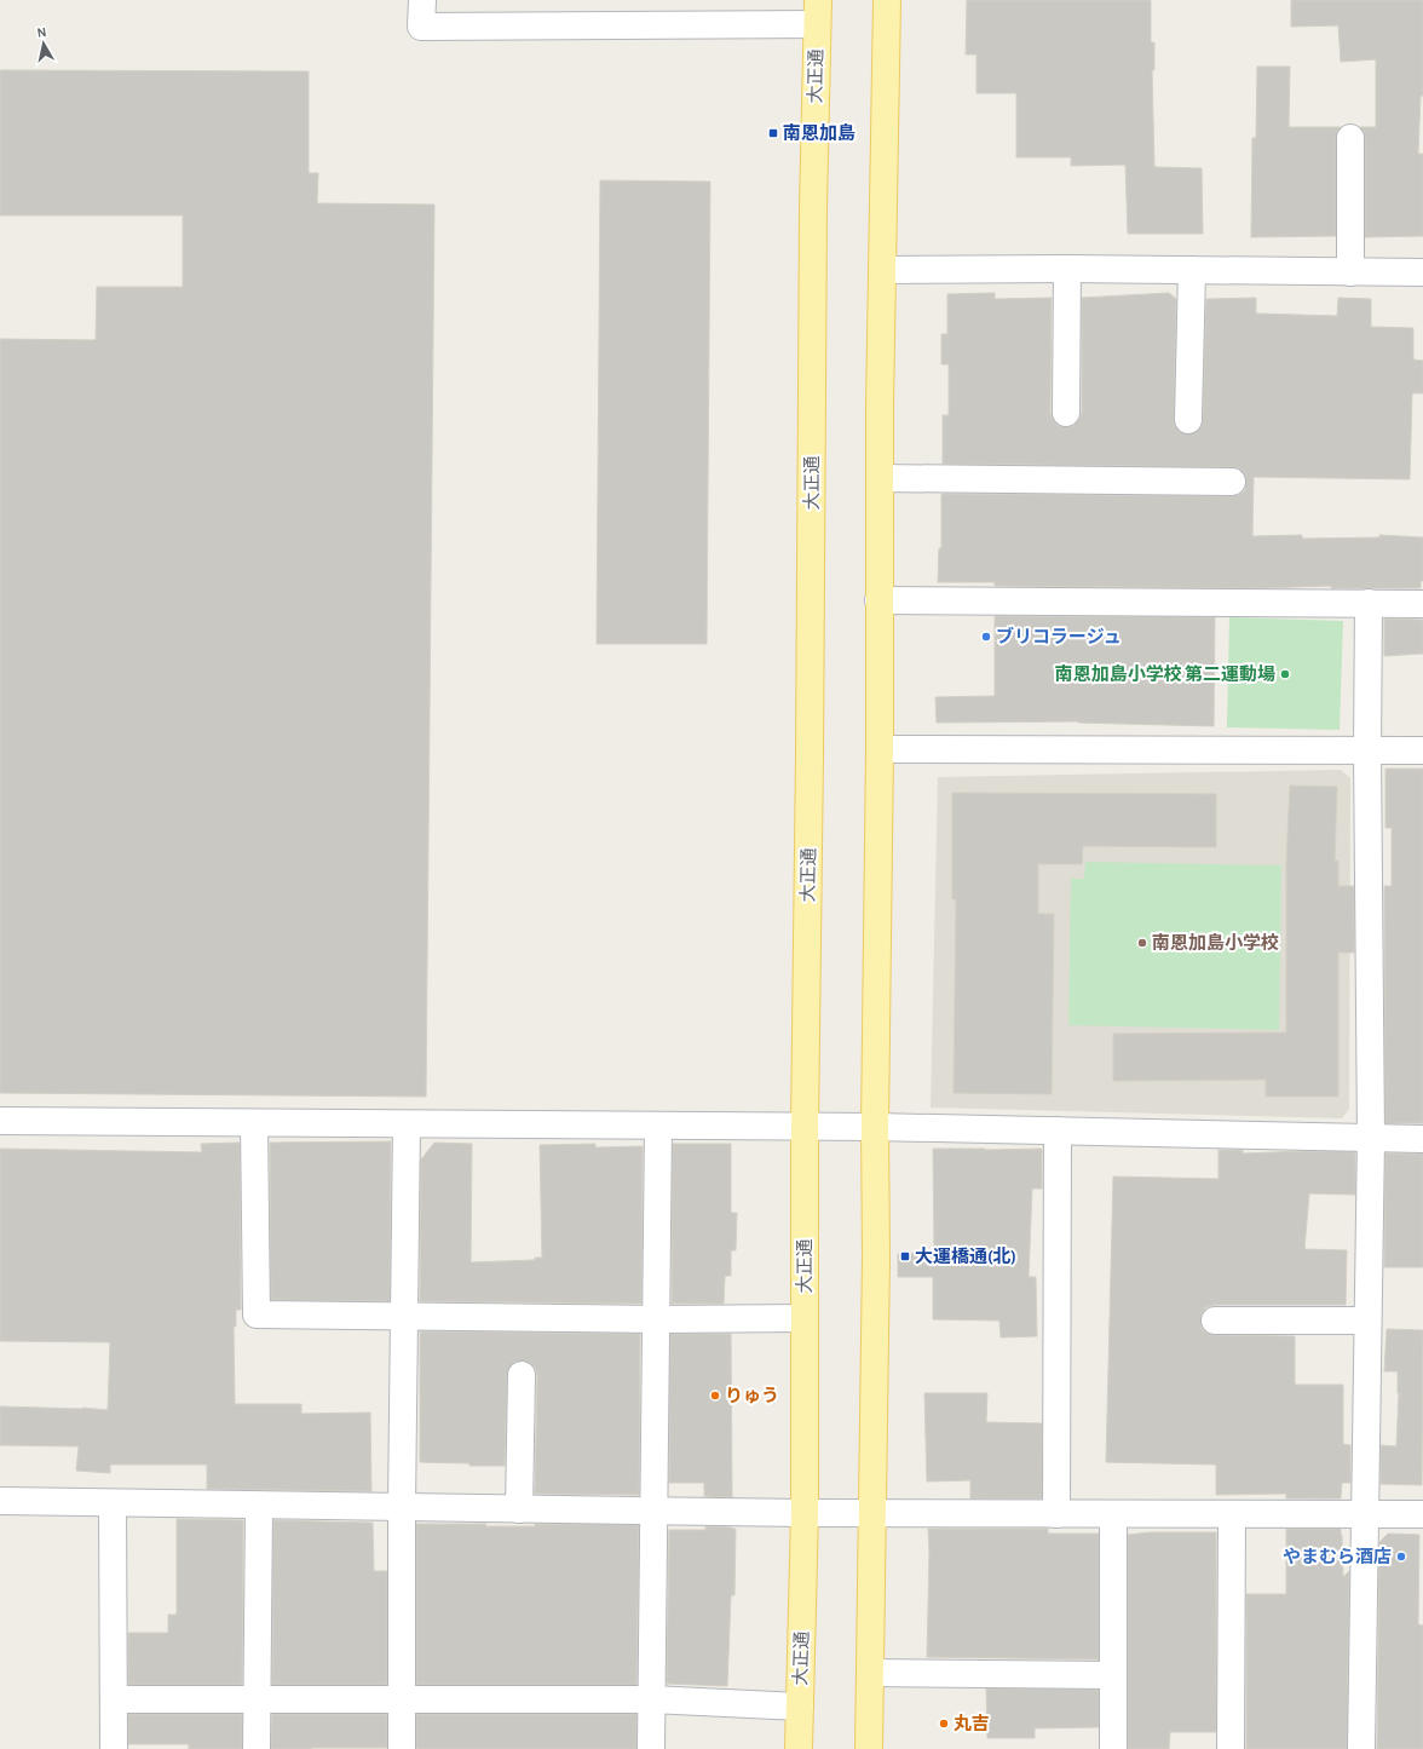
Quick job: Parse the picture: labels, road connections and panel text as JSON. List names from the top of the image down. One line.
{"streets":{"main road":["大正通"]},"places":{"transit":["南恩加島","大運橋通(北)"],"other":["ブリコラージュ","南恩加島小学校 第二運動場","南恩加島小学校","りゅう","やまむら酒店","丸吉"]},"north":"top"}
